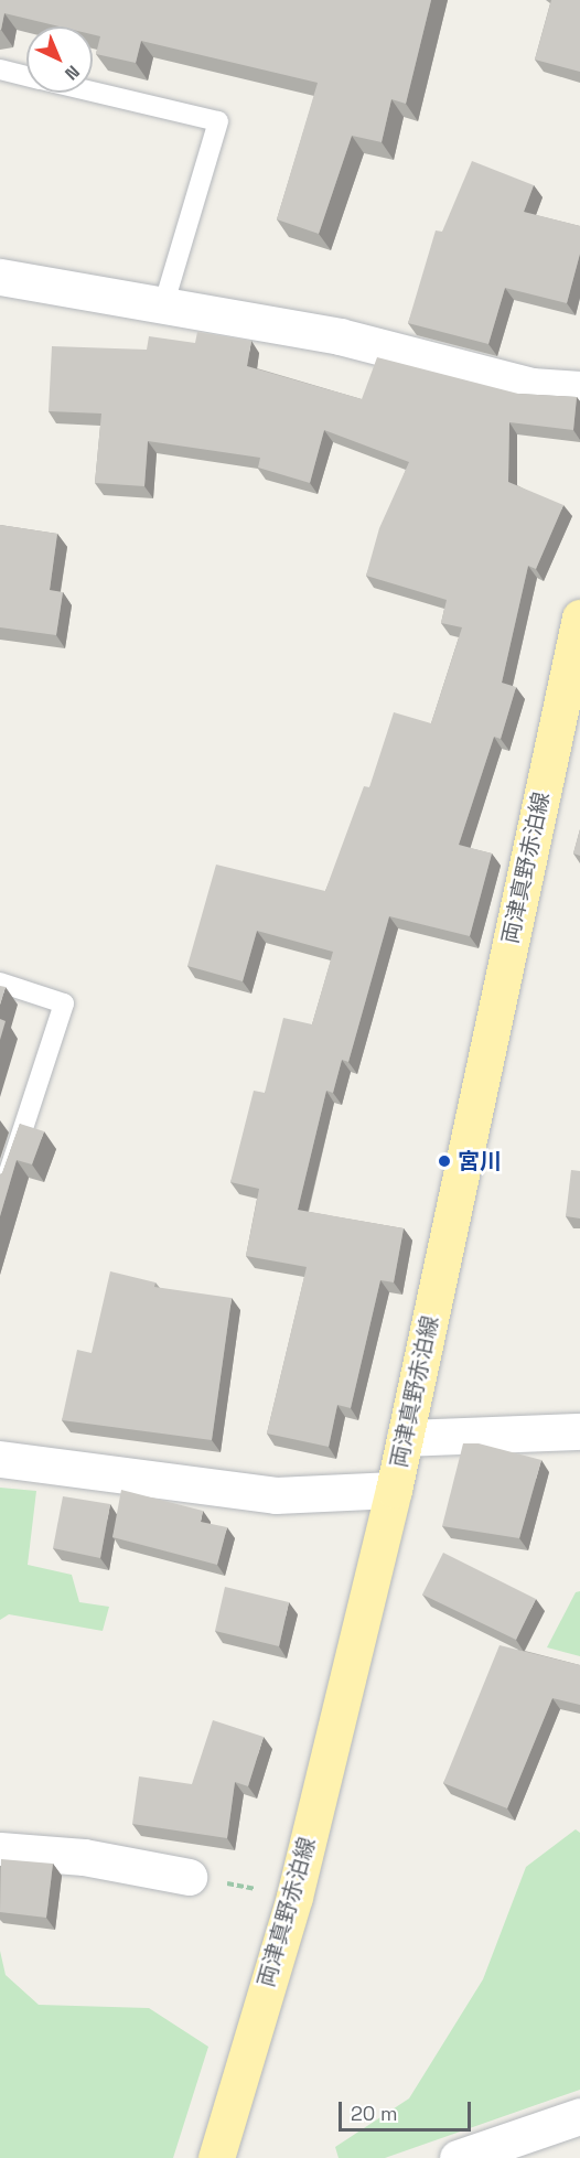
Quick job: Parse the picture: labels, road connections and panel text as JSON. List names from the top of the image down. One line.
{"streets":{"main road":["両津真野赤泊線"]},"places":["宮川"],"scale_bar":"20 m","north":"bottom right"}
